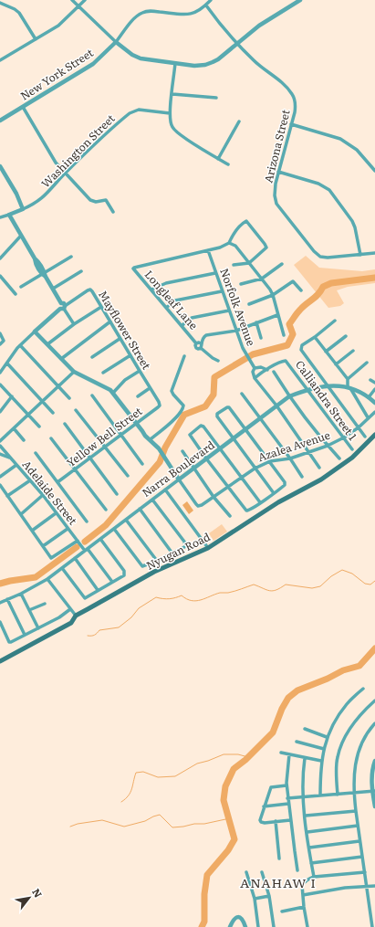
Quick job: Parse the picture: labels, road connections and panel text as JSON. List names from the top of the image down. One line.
{"streets":{"main road":["Nyugan Road"],"street":["New York Street","Arizona Street","Washington Street","Longleaf Lane","Norfolk Avenue","Mayflower Street","Calliandra Street 1","Yellow Bell Street","Azalea Avenue","Narra Boulevard","Adelaide Street"]},"crossings":[["New York Street","Arizona Street"],["Longleaf Lane","Norfolk Avenue"],["Mayflower Street","Yellow Bell Street"],["Calliandra Street 1","Azalea Avenue"],["Calliandra Street 1","Narra Boulevard"],["Azalea Avenue","Narra Boulevard"],["Narra Boulevard","Adelaide Street"]],"districts":["ANAHAW I"],"north":"top right"}
